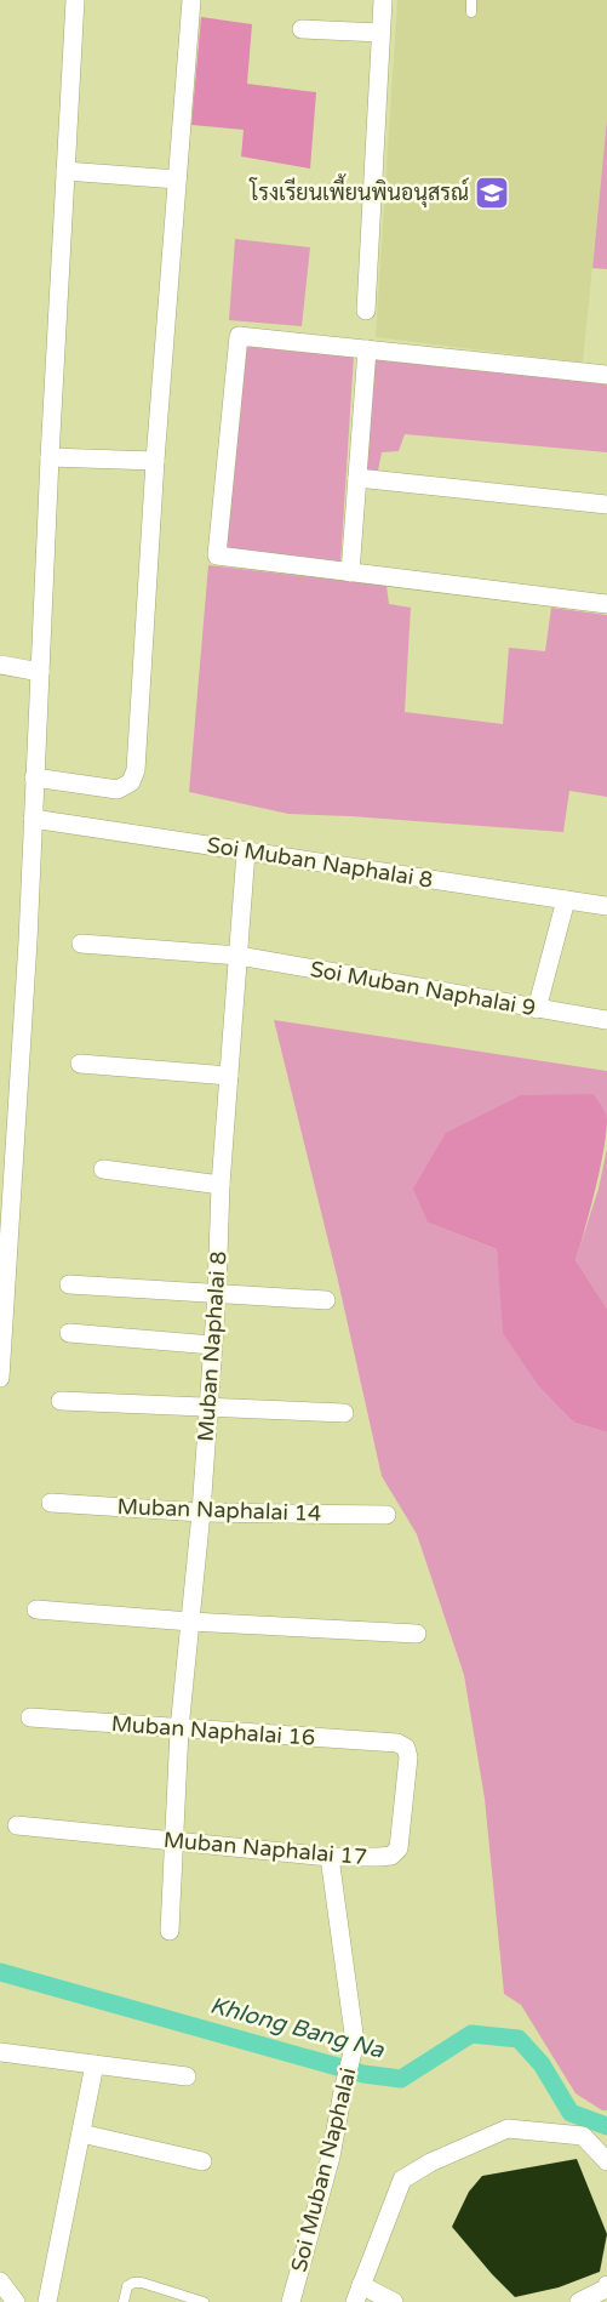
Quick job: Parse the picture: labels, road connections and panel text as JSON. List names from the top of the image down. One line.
{"streets":{"street":["Soi Muban Naphalai 8","Soi Muban Naphalai 9","Muban Naphalai 8","Muban Naphalai 14","Muban Naphalai 16","Muban Naphalai 17","Soi Muban Naphalai"]},"crossings":[["Soi Muban Naphalai 8","Muban Naphalai 8"],["Soi Muban Naphalai 9","Muban Naphalai 8"],["Muban Naphalai 8","Muban Naphalai 14"],["Muban Naphalai 8","Muban Naphalai 16"],["Muban Naphalai 8","Muban Naphalai 17"],["Muban Naphalai 16","Muban Naphalai 17"],["Muban Naphalai 17","Soi Muban Naphalai"]],"water":["Khlong Bang Na"],"places":{"school or university":["โรงเรียนเพี้ยนพินอนุสรณ์"]}}
